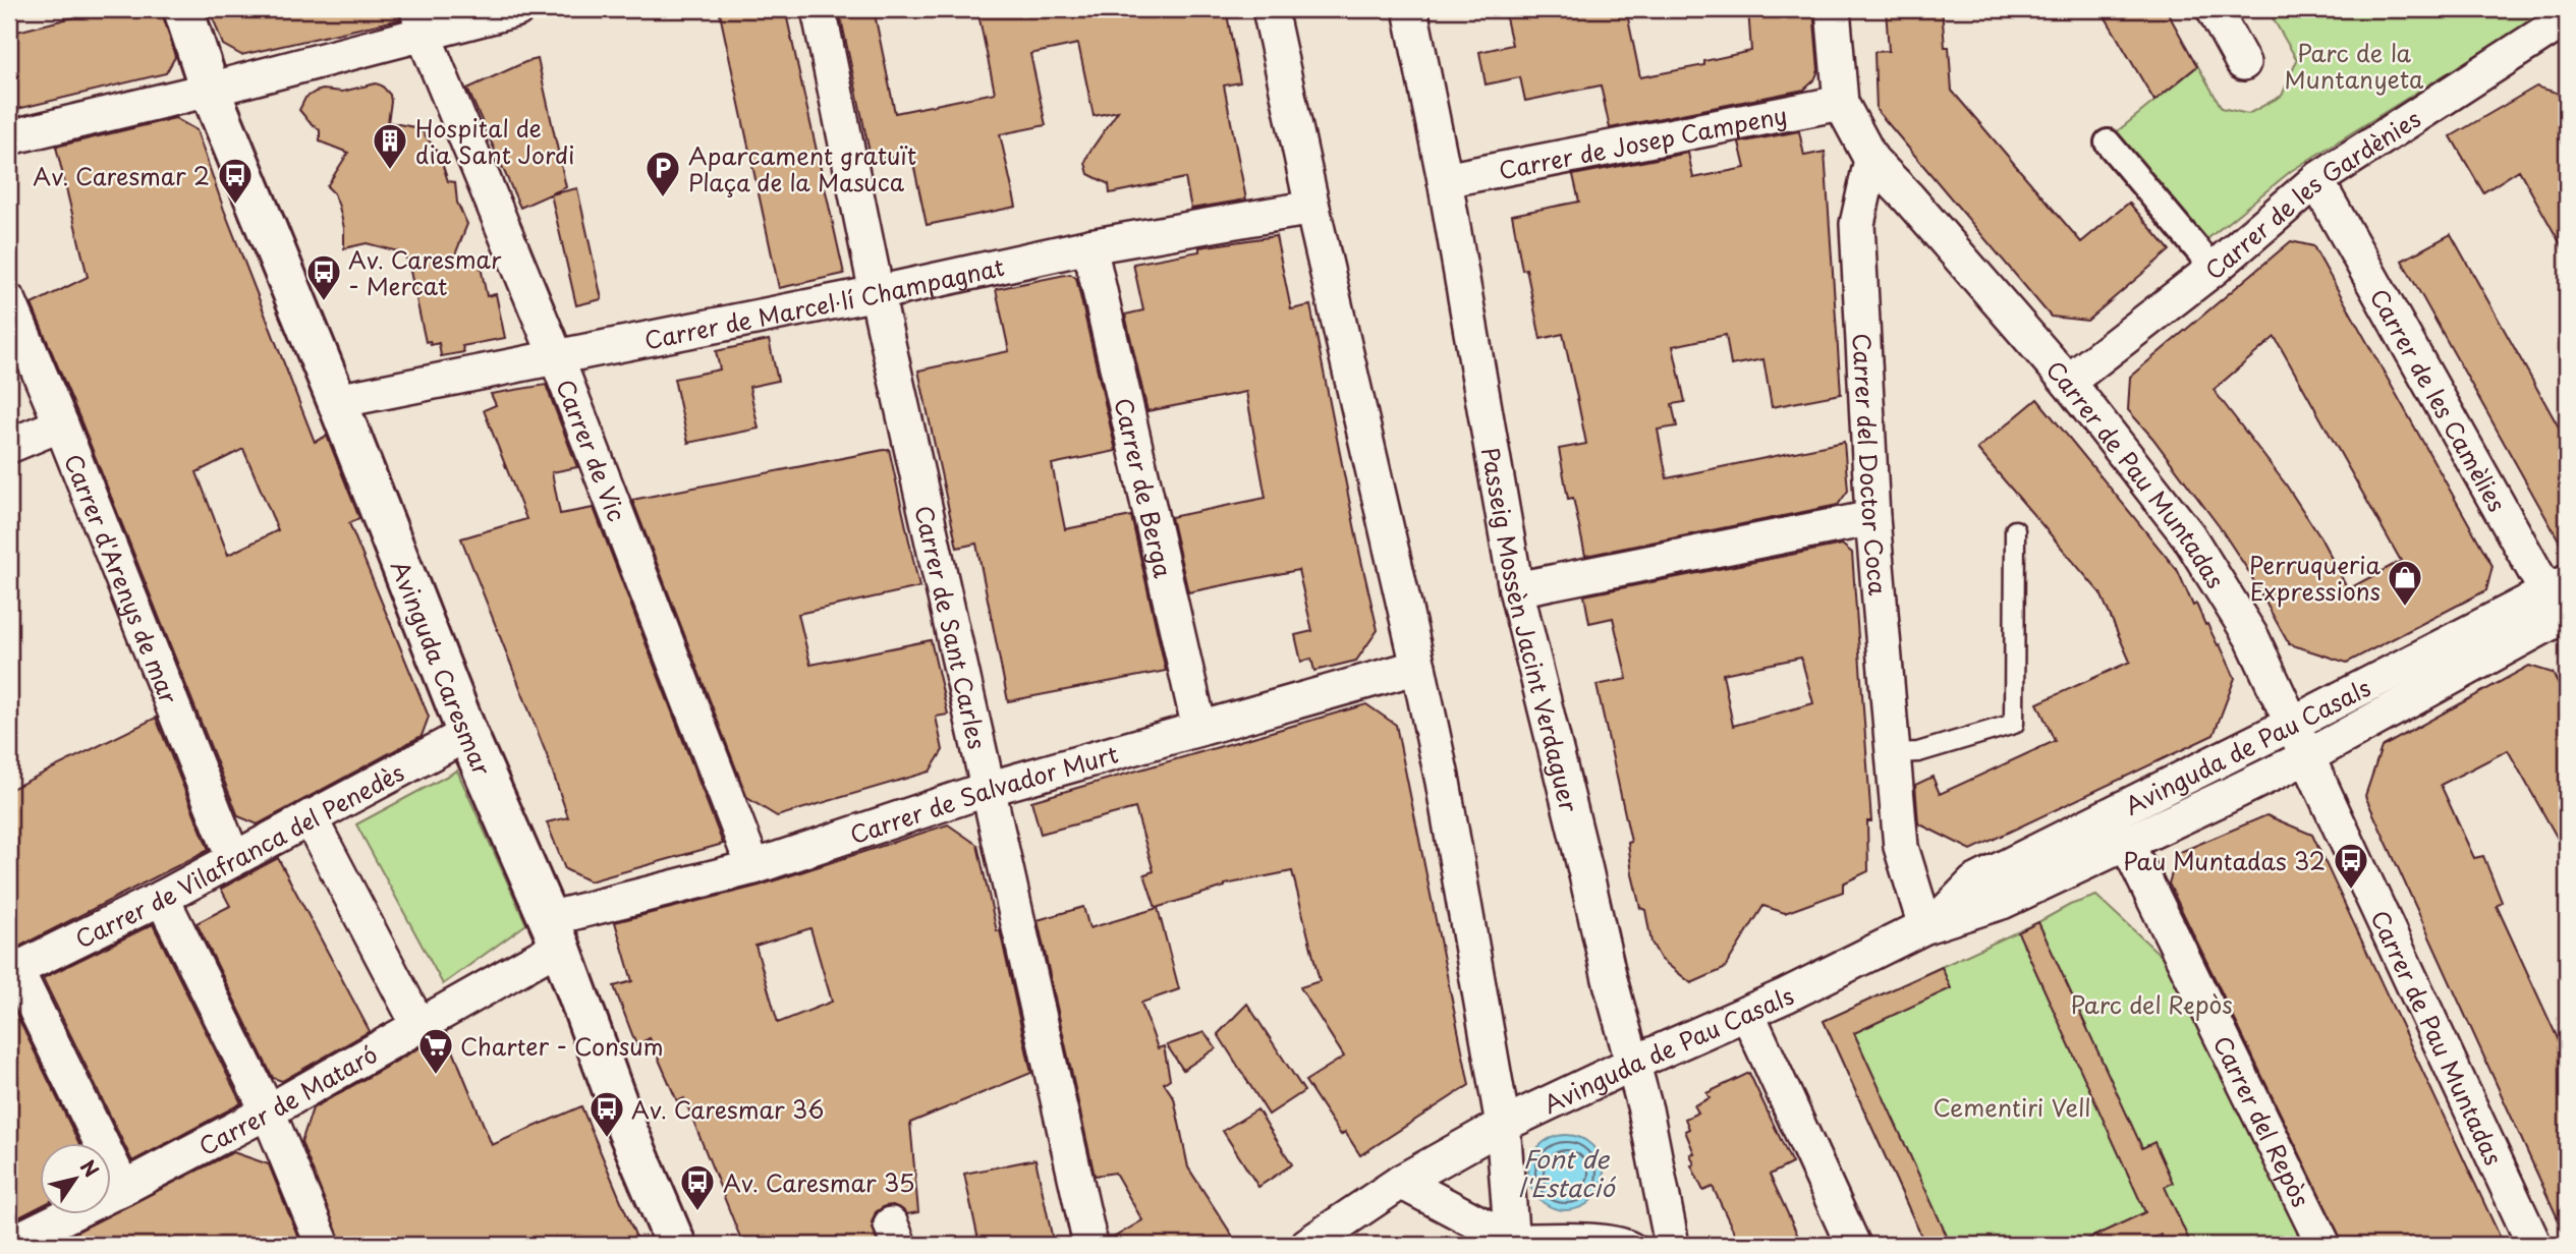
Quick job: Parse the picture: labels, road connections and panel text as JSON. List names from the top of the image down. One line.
{"streets":{"street":["Carrer de Josep Campeny","Carrer de les Gardènies","Carrer de Marcel·lí Champagnat","Carrer de les Camèlies","Carrer de Vic","Carrer del Doctor Coca","Carrer de Pau Muntadas","Carrer de Berga","Carrer d'Arenys de mar","Carrer de Sant Carles","Passeig Mossèn Jacint Verdaguer","Avinguda Caresmar","Avinguda de Pau Casals","Carrer de Salvador Murt","Carrer de Vilafranca del Penedès","Carrer de Mataró","Carrer del Repòs"]},"crossings":[["Carrer de Josep Campeny","Passeig Mossèn Jacint Verdaguer"],["Carrer de les Gardènies","Carrer de les Camèlies"],["Carrer de les Gardènies","Carrer de Pau Muntadas"],["Carrer de Marcel·lí Champagnat","Carrer de Vic"],["Carrer de Marcel·lí Champagnat","Carrer de Berga"],["Carrer de Marcel·lí Champagnat","Carrer de Sant Carles"],["Carrer de Marcel·lí Champagnat","Avinguda Caresmar"],["Carrer de les Camèlies","Avinguda de Pau Casals"],["Carrer de Vic","Carrer de Salvador Murt"],["Carrer del Doctor Coca","Carrer de Pau Muntadas"],["Carrer del Doctor Coca","Avinguda de Pau Casals"],["Carrer de Pau Muntadas","Avinguda de Pau Casals"],["Carrer de Berga","Carrer de Salvador Murt"],["Carrer d'Arenys de mar","Carrer de Vilafranca del Penedès"],["Carrer de Sant Carles","Carrer de Salvador Murt"],["Passeig Mossèn Jacint Verdaguer","Avinguda de Pau Casals"],["Avinguda Caresmar","Carrer de Salvador Murt"],["Avinguda Caresmar","Carrer de Vilafranca del Penedès"],["Avinguda Caresmar","Carrer de Mataró"],["Avinguda de Pau Casals","Carrer del Repòs"],["Carrer de Salvador Murt","Carrer de Mataró"]],"water":["Font de l'Estació"],"parks":["Parc de la Muntanyeta","Parc del Repòs","Cementiri Vell"],"places":{"building":["Hospital de dia Sant Jordi"],"parking":["Aparcament gratuït Plaça de la Masuca"],"bus stop":["Av. Caresmar 2","Av. Caresmar - Mercat","Pau Muntadas 32","Av. Caresmar 36","Av. Caresmar 35"],"shop":["Perruqueria Expressions"],"supermarket":["Charter - Consum"]},"north":"top right"}
